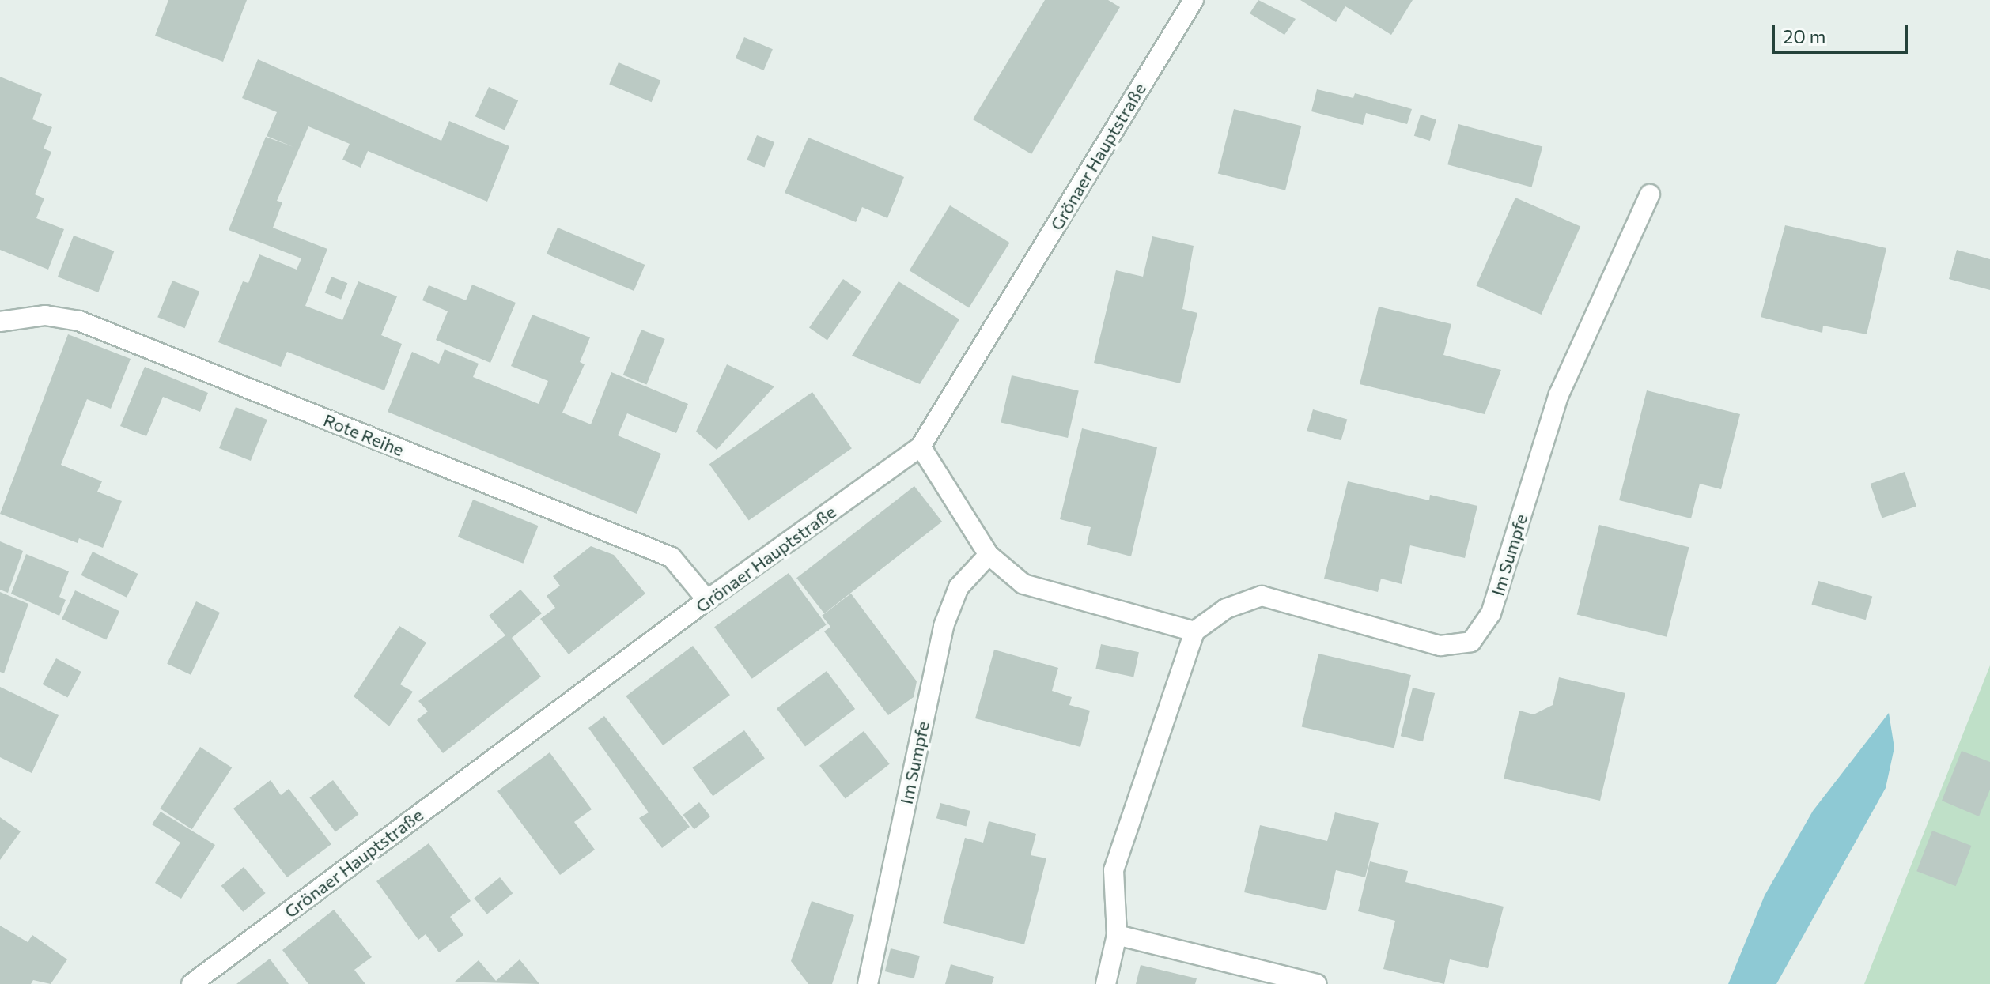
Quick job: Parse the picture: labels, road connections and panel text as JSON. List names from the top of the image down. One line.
{"streets":{"street":["Grönaer Hauptstraße","Rote Reihe","Im Sumpfe"]},"crossings":[["Grönaer Hauptstraße","Rote Reihe"]],"scale_bar":"20 m"}
